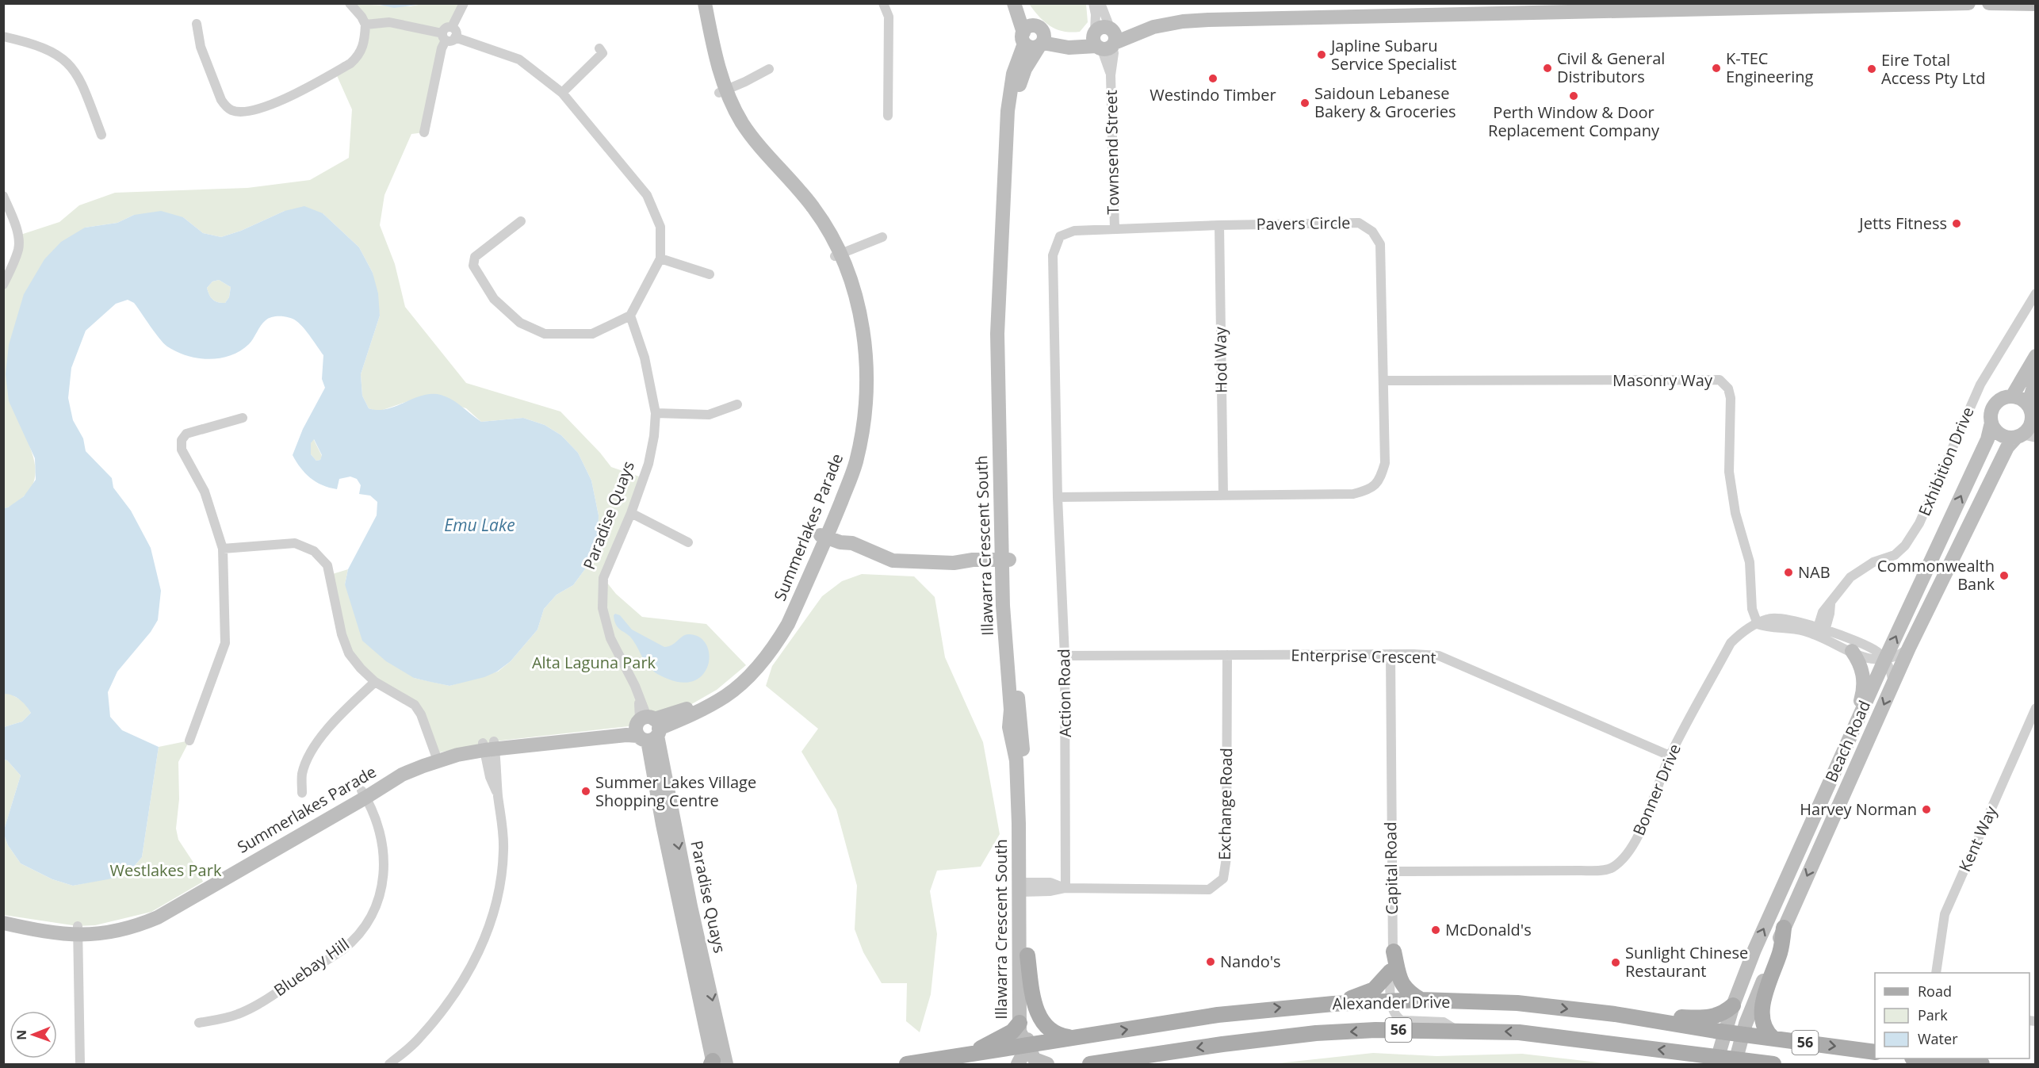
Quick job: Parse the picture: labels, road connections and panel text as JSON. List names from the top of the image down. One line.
{"streets":{"main road":["Alexander Drive","56"],"street":["Townsend Street","Pavers Circle","Hod Way","Masonry Way","Exhibition Drive","Paradise Quays","Summerlakes Parade","Illawarra Crescent South","Enterprise Crescent","Action Road","Beach Road","Bonner Drive","Exchange Road","Kent Way","Capital Road","Bluebay Hill"]},"crossings":[["Townsend Street","Pavers Circle"],["Pavers Circle","Hod Way"],["Pavers Circle","Masonry Way"],["Pavers Circle","Action Road"],["Masonry Way","Bonner Drive"],["Exhibition Drive","Bonner Drive"],["Paradise Quays","Summerlakes Parade"],["Summerlakes Parade","Bluebay Hill"],["Illawarra Crescent South","Exchange Road"],["Illawarra Crescent South","Alexander Drive"],["Enterprise Crescent","Action Road"],["Enterprise Crescent","Bonner Drive"],["Enterprise Crescent","Exchange Road"],["Enterprise Crescent","Capital Road"],["Action Road","Exchange Road"],["Beach Road","Bonner Drive"],["Beach Road","Alexander Drive"],["Bonner Drive","Capital Road"],["Capital Road","Alexander Drive"]],"water":["Emu Lake"],"parks":["Alta Laguna Park","Westlakes Park"],"places":["Japline Subaru Service Specialist","Civil & General Distributors","K-TEC Engineering","Eire Total Access Pty Ltd","Westindo Timber","Perth Window & Door Replacement Company","Saidoun Lebanese Bakery & Groceries","Jetts Fitness","NAB","Commonwealth Bank","Summer Lakes Village Shopping Centre","Harvey Norman","McDonald's","Nando's","Sunlight Chinese Restaurant"],"legend":["Road","Park","Water"],"north":"left"}
